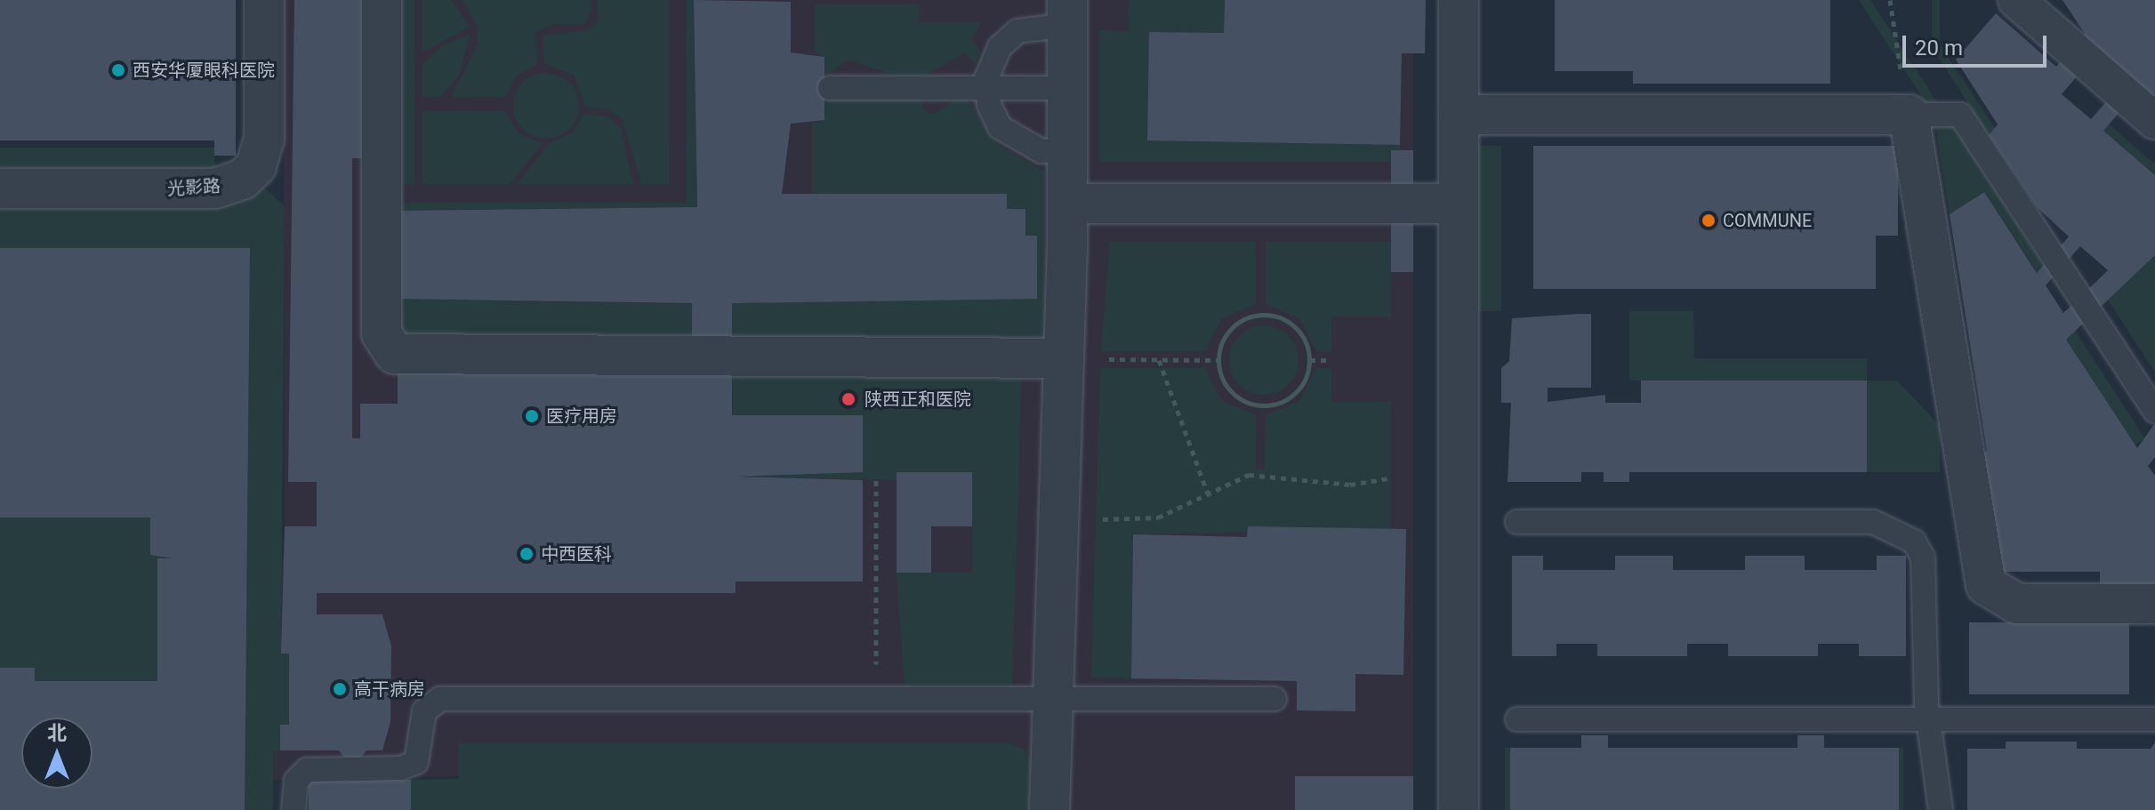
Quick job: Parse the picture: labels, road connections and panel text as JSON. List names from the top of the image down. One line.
{"streets":{"street":["光影路"]},"places":["西安华厦眼科医院","COMMUNE","陕西正和医院","医疗用房","中西医科","高干病房"],"scale_bar":"20 m","north":"top"}
